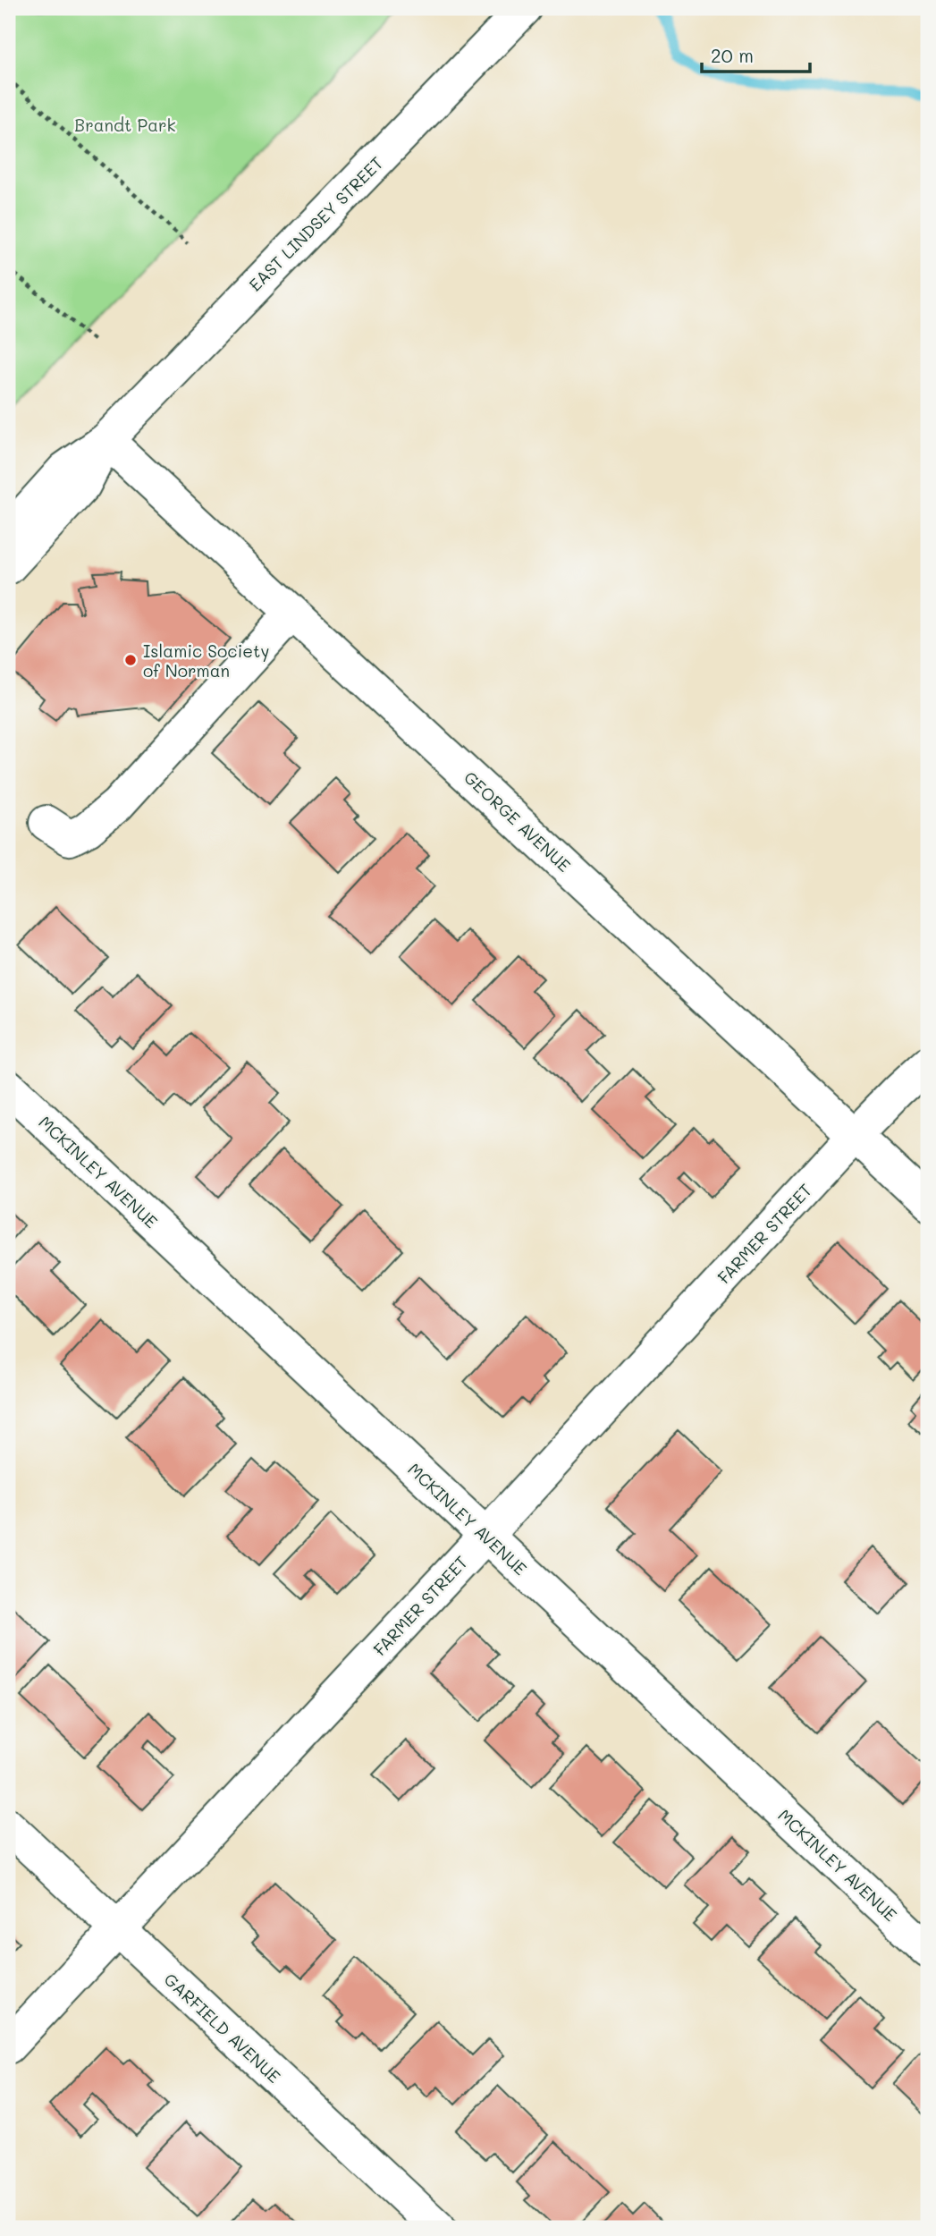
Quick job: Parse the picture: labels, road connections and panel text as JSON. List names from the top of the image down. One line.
{"streets":{"street":["EAST LINDSEY STREET","GEORGE AVENUE","MCKINLEY AVENUE","FARMER STREET","GARFIELD AVENUE"]},"crossings":[["EAST LINDSEY STREET","GEORGE AVENUE"],["GEORGE AVENUE","FARMER STREET"],["MCKINLEY AVENUE","FARMER STREET"],["FARMER STREET","GARFIELD AVENUE"]],"parks":["Brandt Park"],"places":["Islamic Society of Norman"],"scale_bar":"20 m"}
